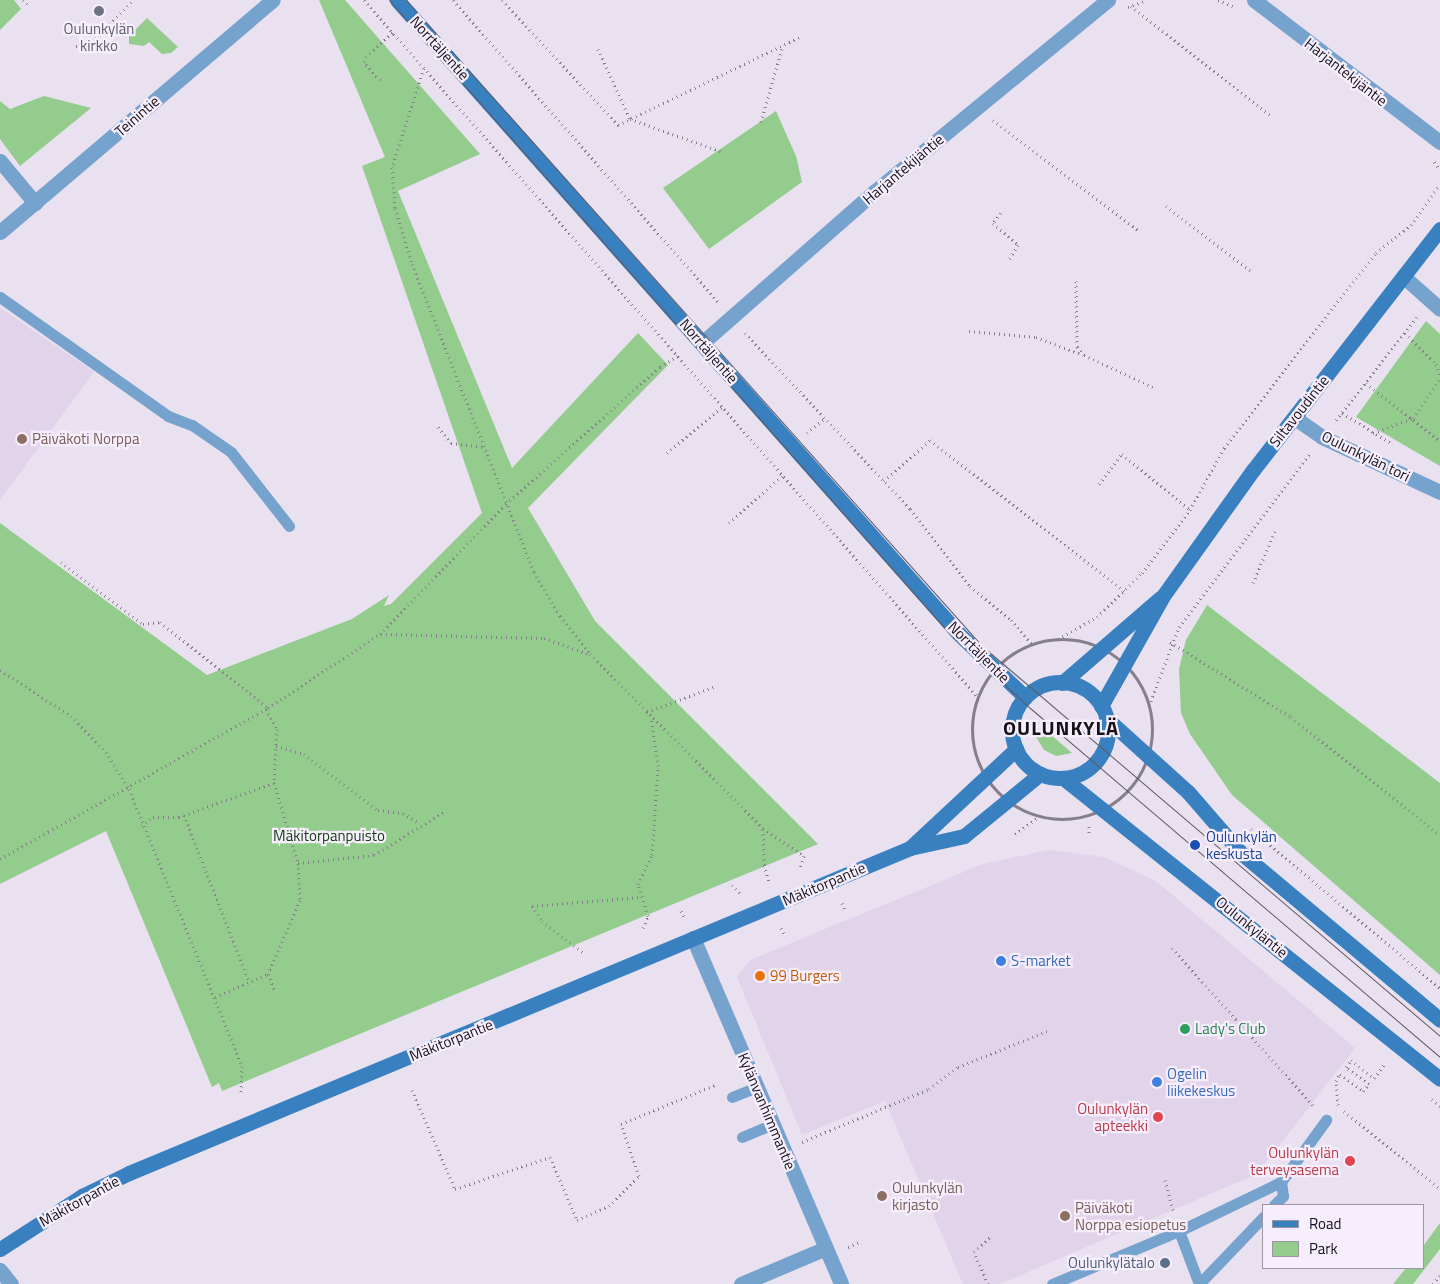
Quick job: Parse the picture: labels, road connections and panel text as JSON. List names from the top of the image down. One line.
{"streets":{"street":["Norrtäljentie","Harjantekijäntie","Teinintie","Siltavoudintie","Oulunkylän tori","Mäkitorpantie","Oulunkyläntie","Kylänvanhimmantie"]},"crossings":[["Norrtäljentie","Harjantekijäntie"],["Norrtäljentie","Siltavoudintie"],["Norrtäljentie","Mäkitorpantie"],["Norrtäljentie","Oulunkyläntie"],["Siltavoudintie","Oulunkylän tori"],["Siltavoudintie","Mäkitorpantie"],["Siltavoudintie","Oulunkyläntie"],["Mäkitorpantie","Oulunkyläntie"],["Mäkitorpantie","Kylänvanhimmantie"]],"districts":["OULUNKYLÄ"],"parks":["Mäkitorpanpuisto"],"places":["Oulunkylän kirkko","Päiväkoti Norppa","Oulunkylän keskusta","S-market","99 Burgers","Lady's Club","Ogelin liikekeskus","Oulunkylän apteekki","Oulunkylän terveysasema","Oulunkylän kirjasto","Päiväkoti Norppa esiopetus","Oulunkylätalo"],"legend":["Road","Park"]}
